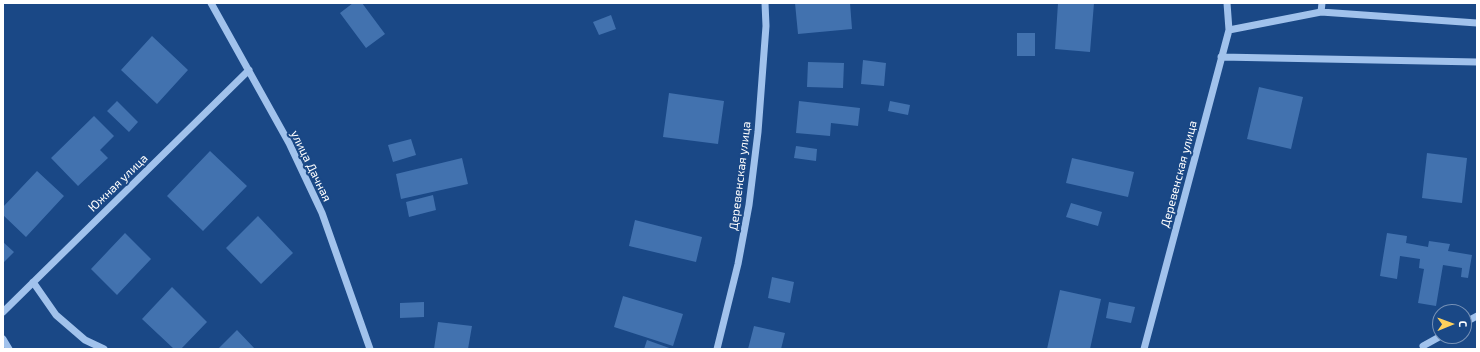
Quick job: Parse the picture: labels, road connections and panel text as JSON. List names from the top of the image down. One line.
{"streets":{"street":["улица Дачная","Деревенская улица","Южная улица"]},"crossings":[["улица Дачная","Южная улица"]],"north":"right"}
